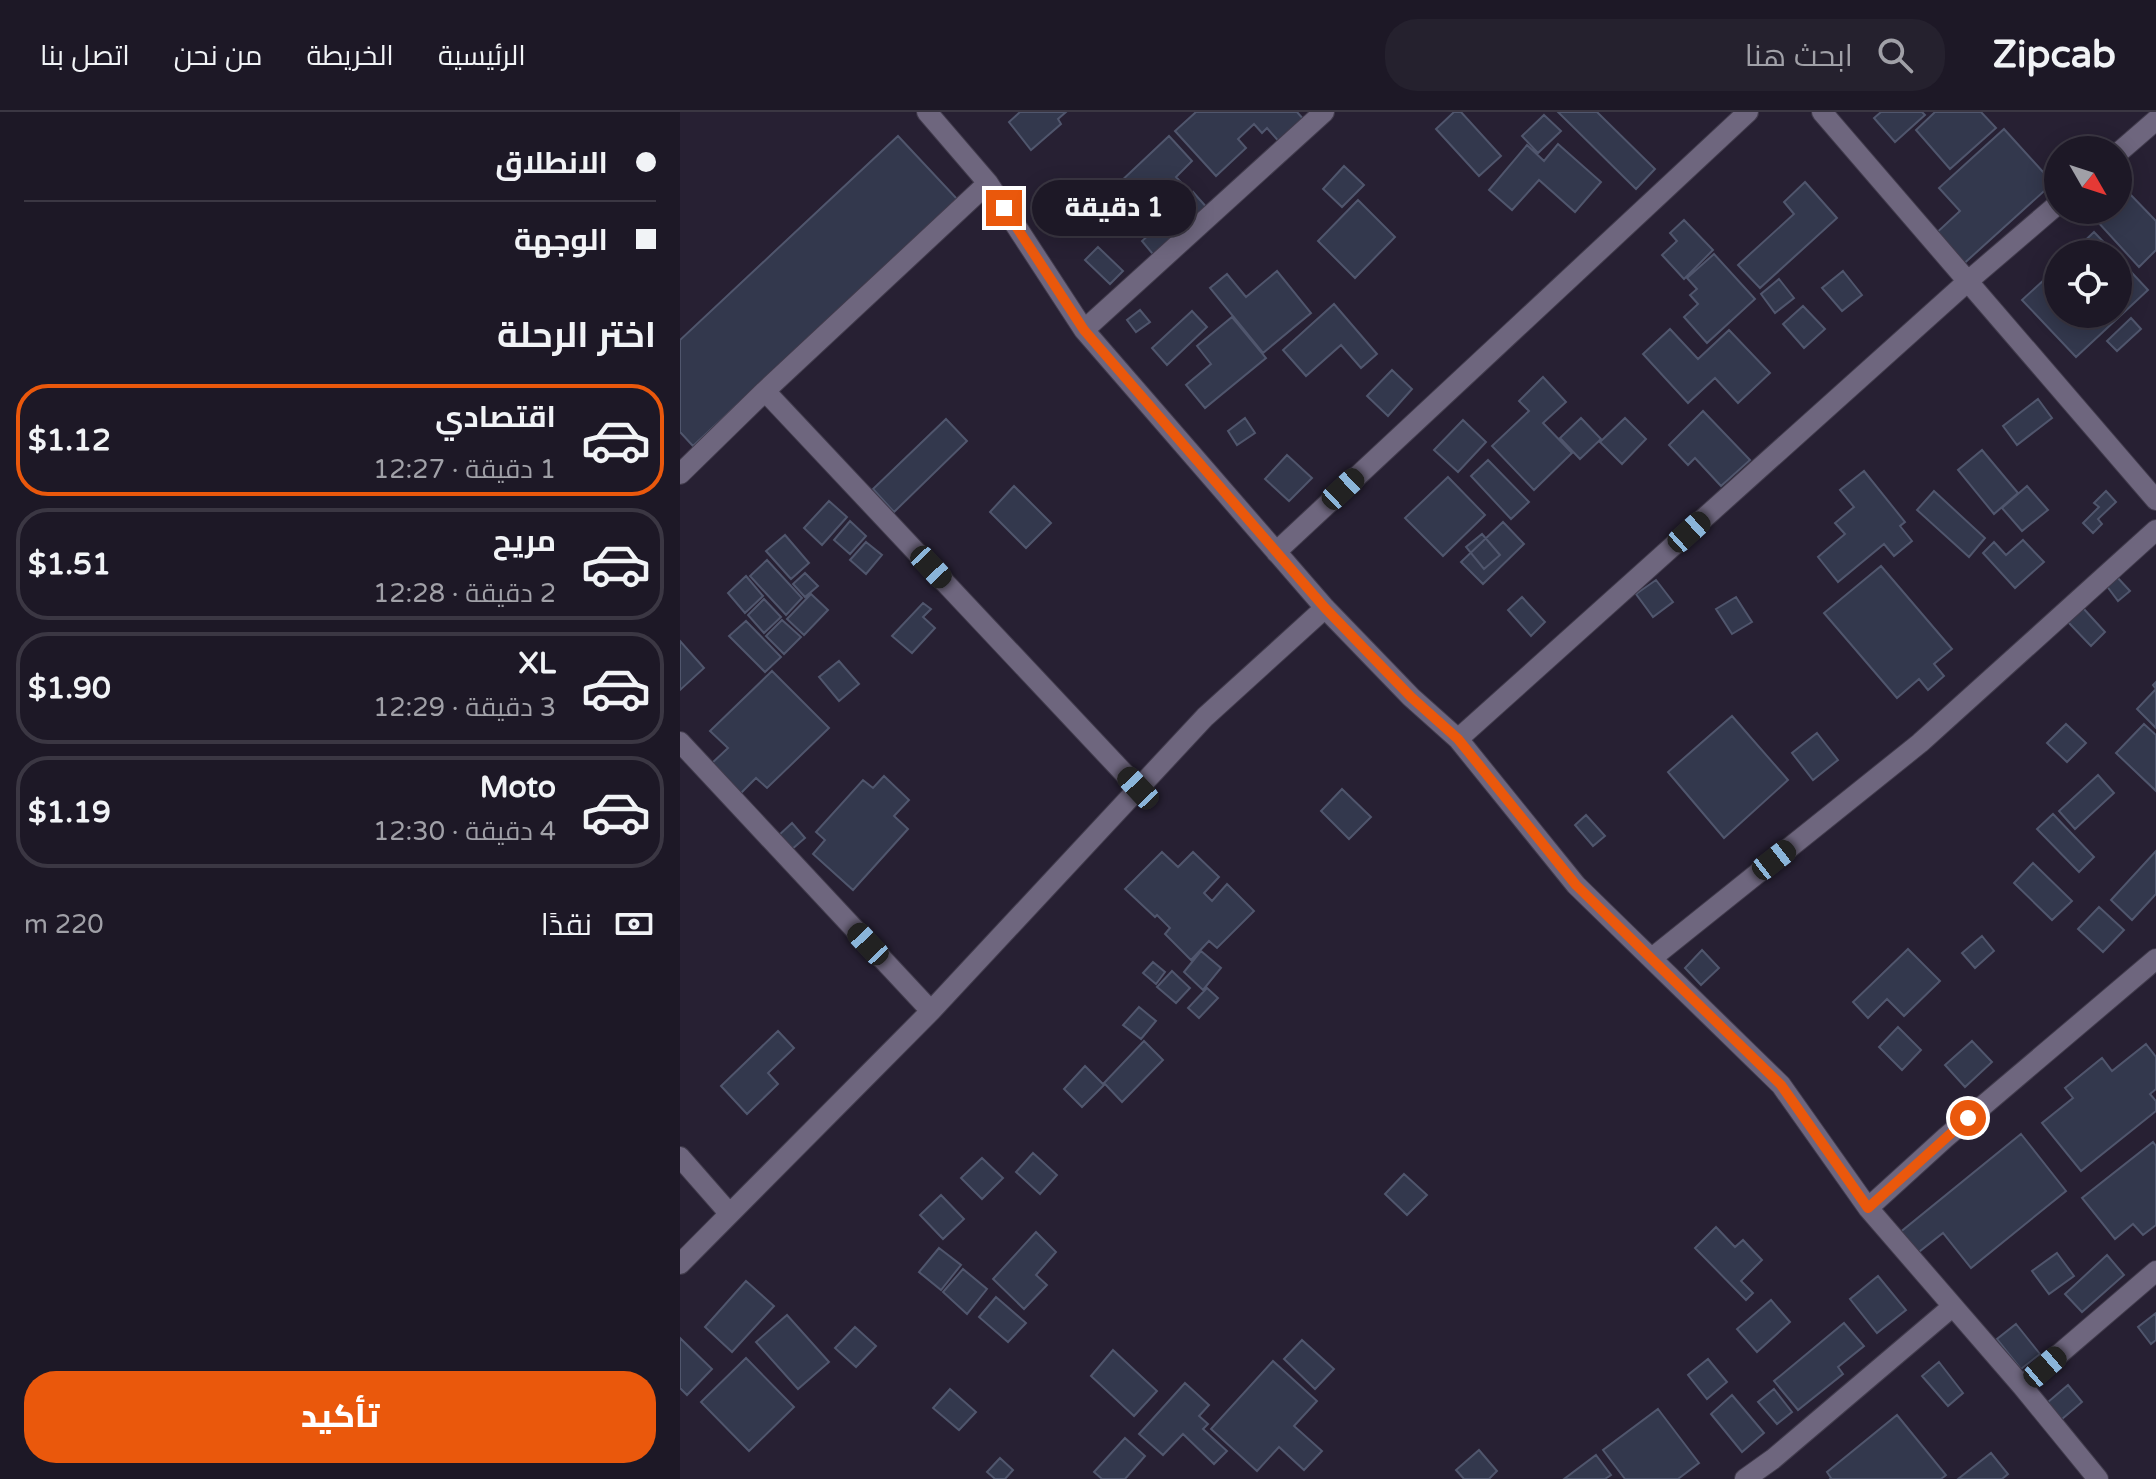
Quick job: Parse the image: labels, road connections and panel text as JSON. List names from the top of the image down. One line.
{"north":"bottom right","page":{"header":"Zipcab","search":"ابحث هنا","nav":["الرئيسية","الخريطة","من نحن","اتصل بنا"],"banner":["الانطلاق","الوجهة"],"bubble":"1 دقيقة","heading":"اختر الرحلة","list":[{"name":"اقتصادي","note":"1 دقيقة · 12:27","value":"$1.12"},{"name":"مريح","note":"2 دقيقة · 12:28","value":"$1.51"},{"name":"XL","note":"3 دقيقة · 12:29","value":"$1.90"},{"name":"Moto","note":"4 دقيقة · 12:30","value":"$1.19"}],"pay":["نقدًا","220 m"],"buttons":"تأكيد"}}
